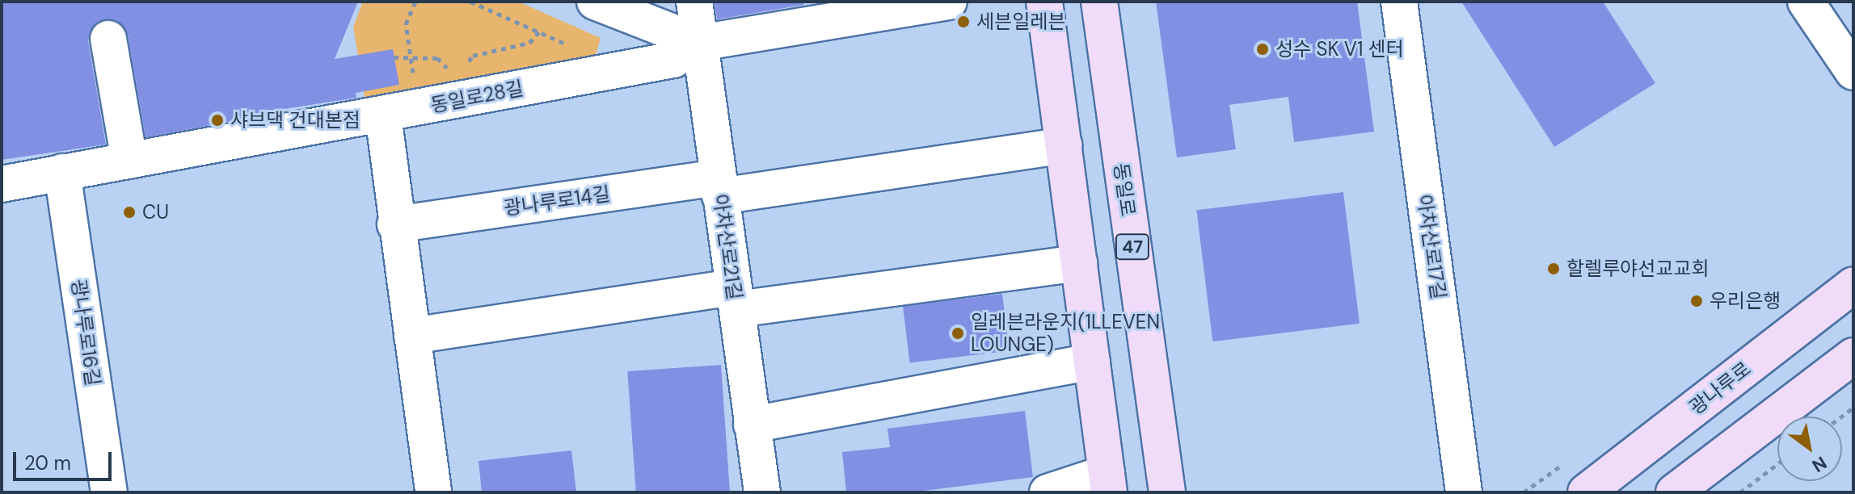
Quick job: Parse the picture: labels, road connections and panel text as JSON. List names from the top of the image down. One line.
{"streets":{"main road":["동일로","47","광나루로"],"street":["동일로28길","광나루로14길","아차산로21길","아차산로17길","광나루로16길"]},"crossings":[["동일로28길","아차산로21길"],["동일로28길","광나루로16길"],["광나루로14길","아차산로21길"]],"places":["세븐일레븐","성수 SK V1 센터","샤브댁 건대본점","CU","할렐루야선교교회","우리은행","일레븐라운지(1LLEVEN LOUNGE)"],"scale_bar":"20 m","north":"bottom right"}
